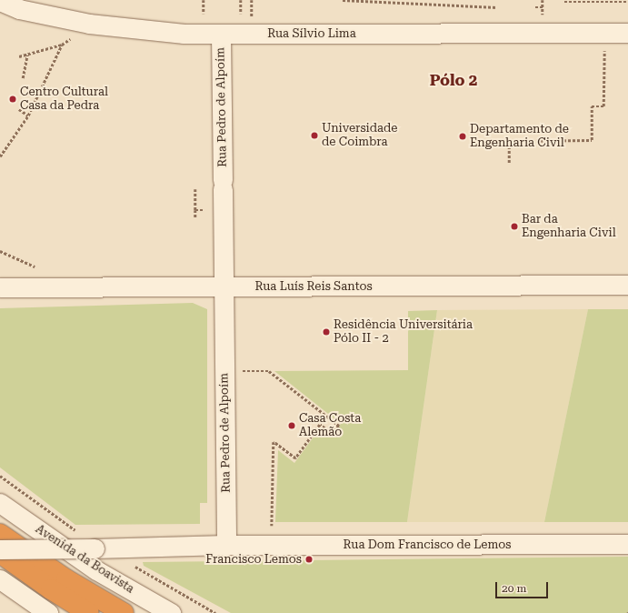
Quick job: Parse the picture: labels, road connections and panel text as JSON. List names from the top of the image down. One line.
{"streets":{"highway":["Avenida da Boavista"],"street":["Rua Sílvio Lima","Rua Pedro de Alpoím","Rua Luís Reis Santos","Rua Dom Francisco de Lemos"]},"crossings":[["Rua Sílvio Lima","Rua Pedro de Alpoím"],["Rua Pedro de Alpoím","Rua Luís Reis Santos"],["Rua Pedro de Alpoím","Rua Dom Francisco de Lemos"]],"districts":["Pólo 2"],"places":["Centro Cultural Casa da Pedra","Universidade de Coimbra","Departamento de Engenharia Civil","Bar da Engenharia Civil","Residência Universitária Pólo II - 2","Casa Costa Alemão","Francisco Lemos"],"scale_bar":"20 m"}
